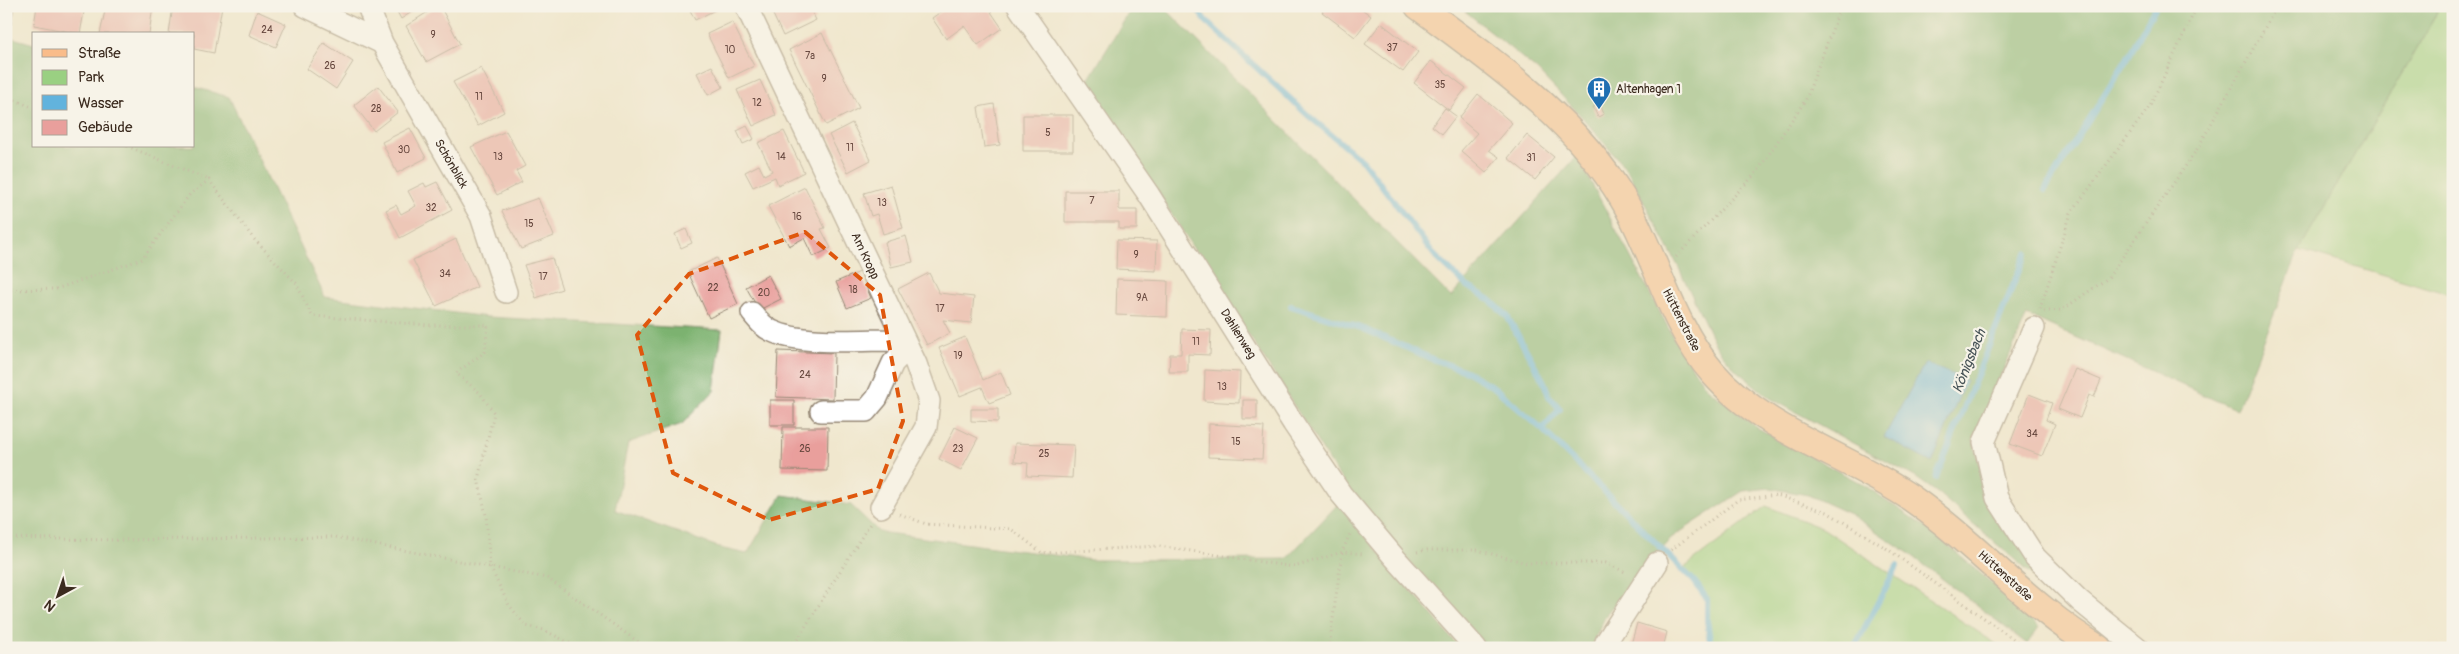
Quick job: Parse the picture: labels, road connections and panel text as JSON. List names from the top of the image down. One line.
{"streets":{"main road":["Hüttenstraße"],"street":["Schönblick","Am Kropp","Dahlienweg"]},"water":["Königsbach"],"places":{"building":["Altenhagen 1"]},"house_numbers":["24","9","37","10","7a","26","9","35","11","12","28","5","11","30","13","14","31","7","13","32","16","15","9","34","17","22","18","20","9A","17","11","19","24","13","34","15","26","23","25"],"legend":["Straße","Park","Wasser","Gebäude"],"north":"bottom left"}
